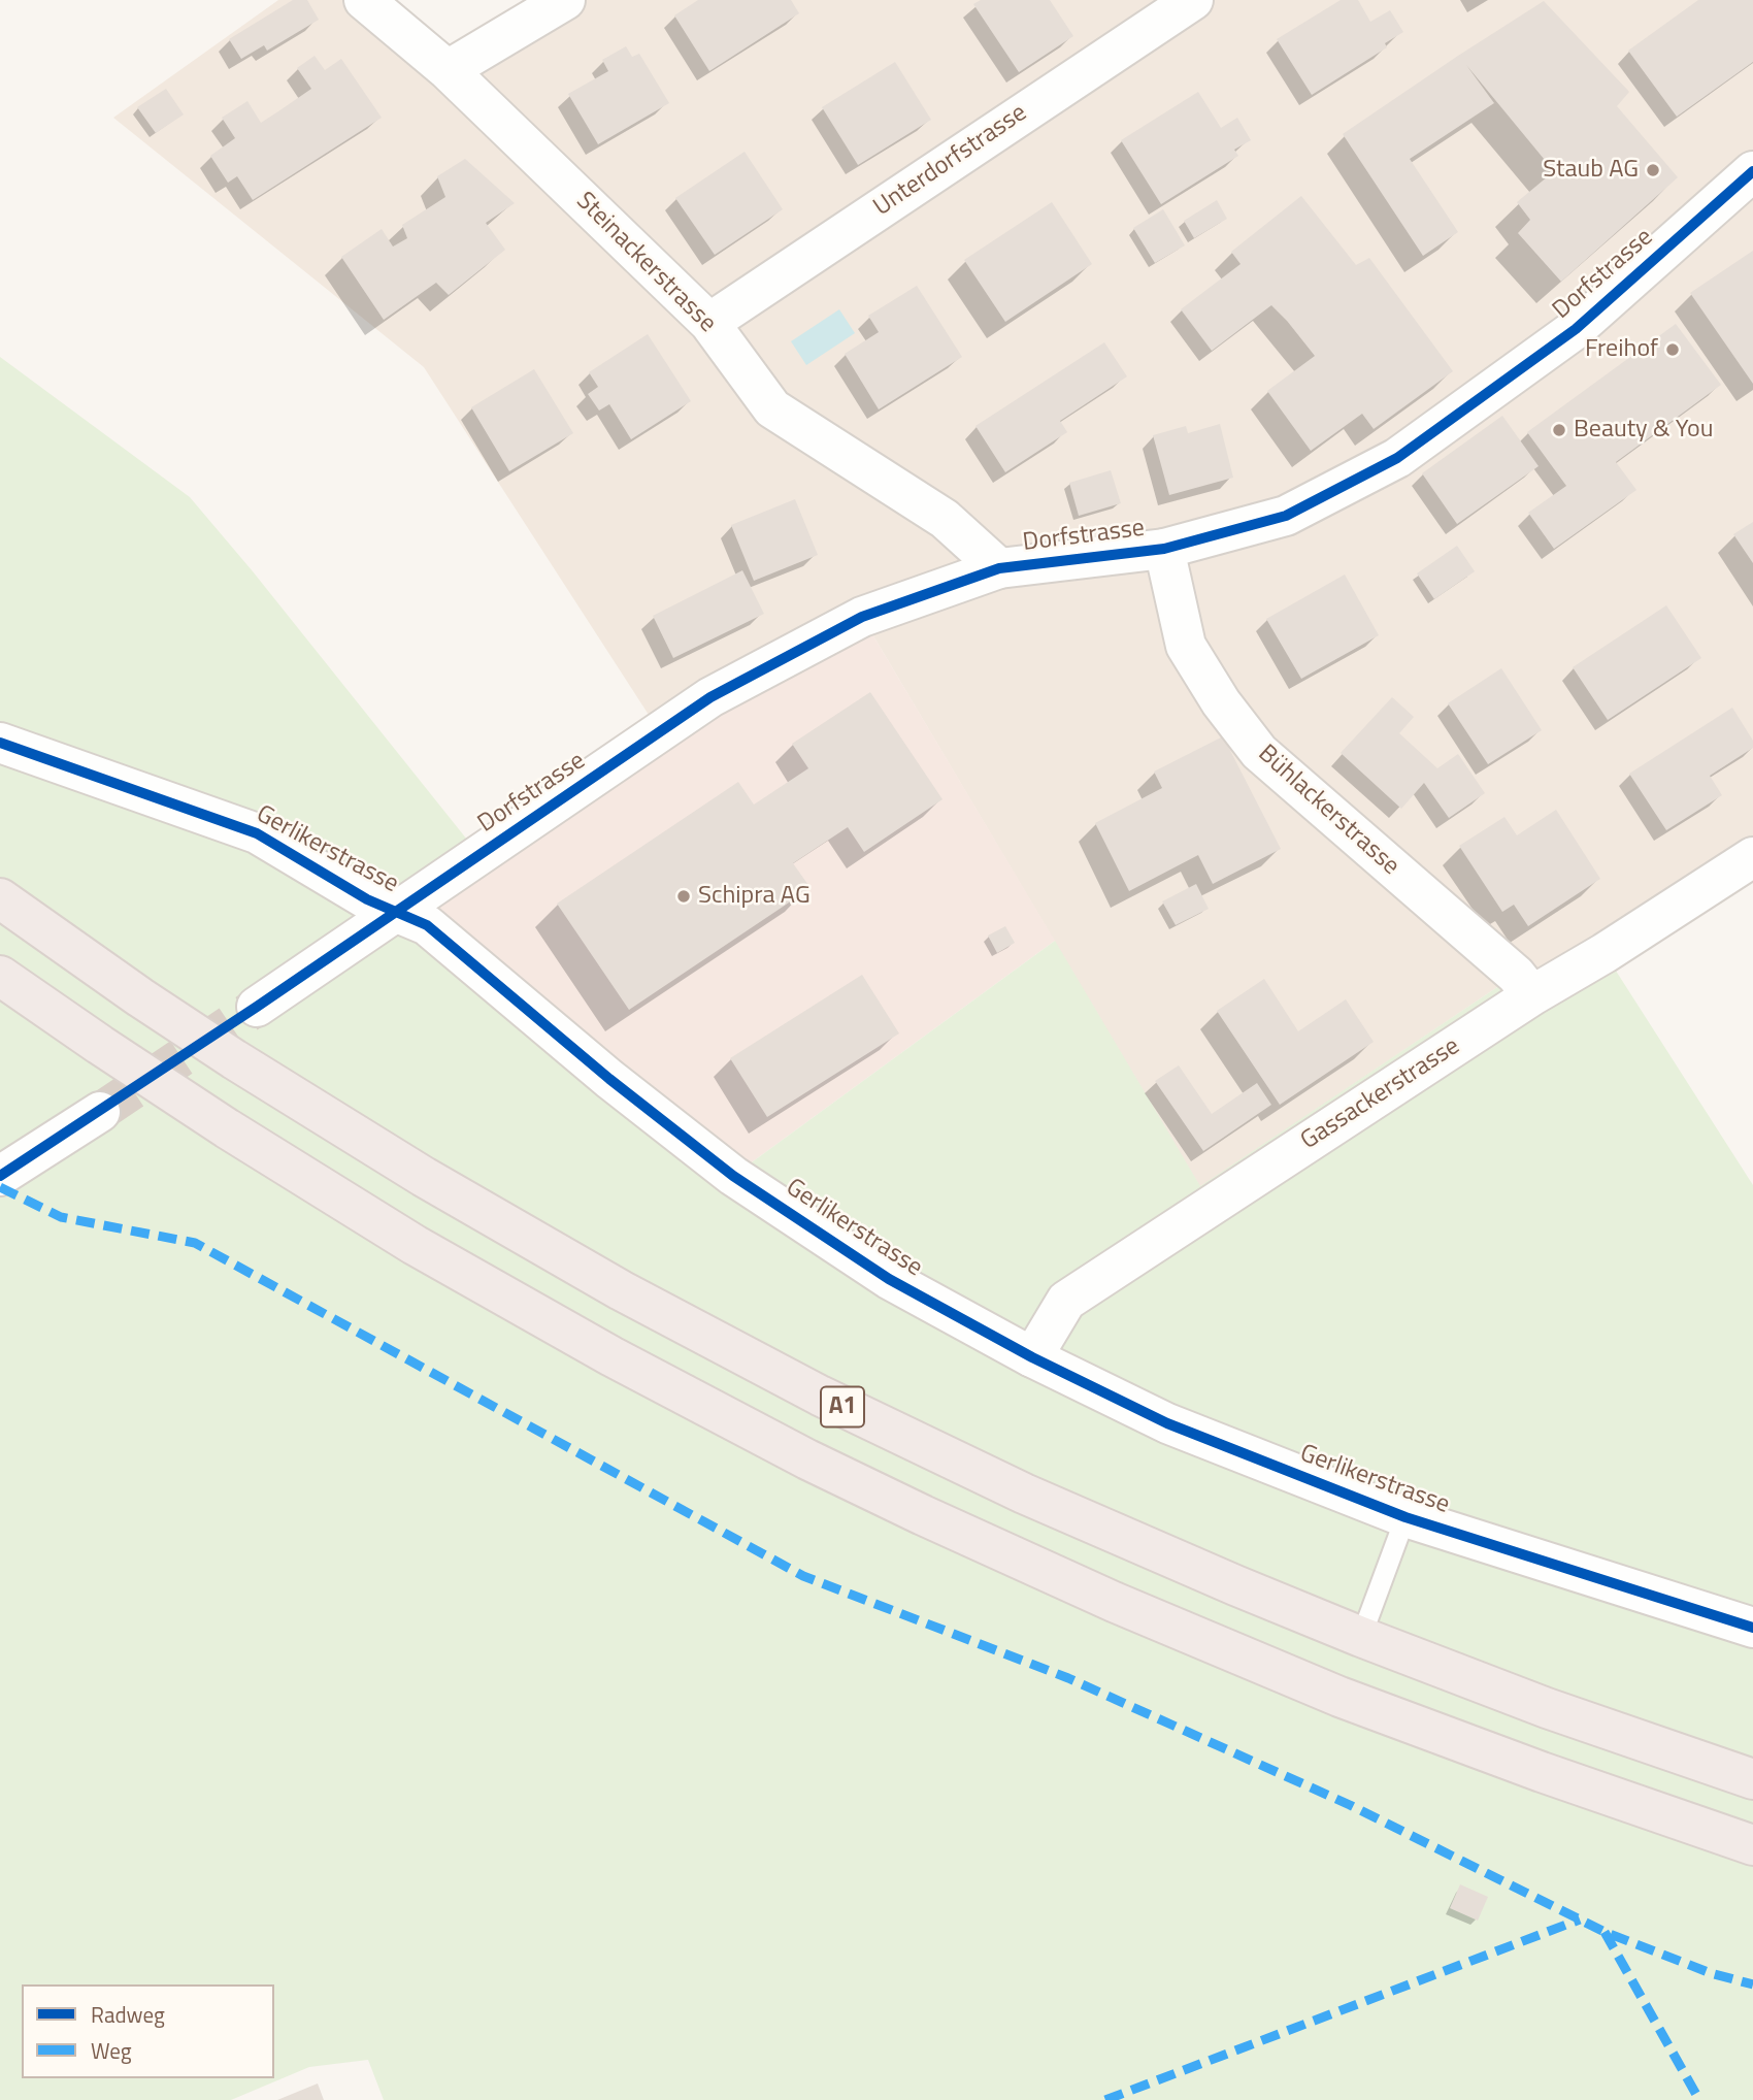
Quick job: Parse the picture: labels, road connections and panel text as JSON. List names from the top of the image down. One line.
{"streets":{"highway":["A1"],"street":["Unterdorfstrasse","Steinackerstrasse","Dorfstrasse","Bühlackerstrasse","Gerlikerstrasse","Gassackerstrasse"]},"crossings":[["Unterdorfstrasse","Steinackerstrasse"],["Steinackerstrasse","Dorfstrasse"],["Dorfstrasse","Bühlackerstrasse"],["Dorfstrasse","Gerlikerstrasse"],["Bühlackerstrasse","Gassackerstrasse"],["Gerlikerstrasse","Gassackerstrasse"]],"places":["Staub AG","Freihof","Beauty & You","Schipra AG"],"legend":["Radweg","Weg"]}
